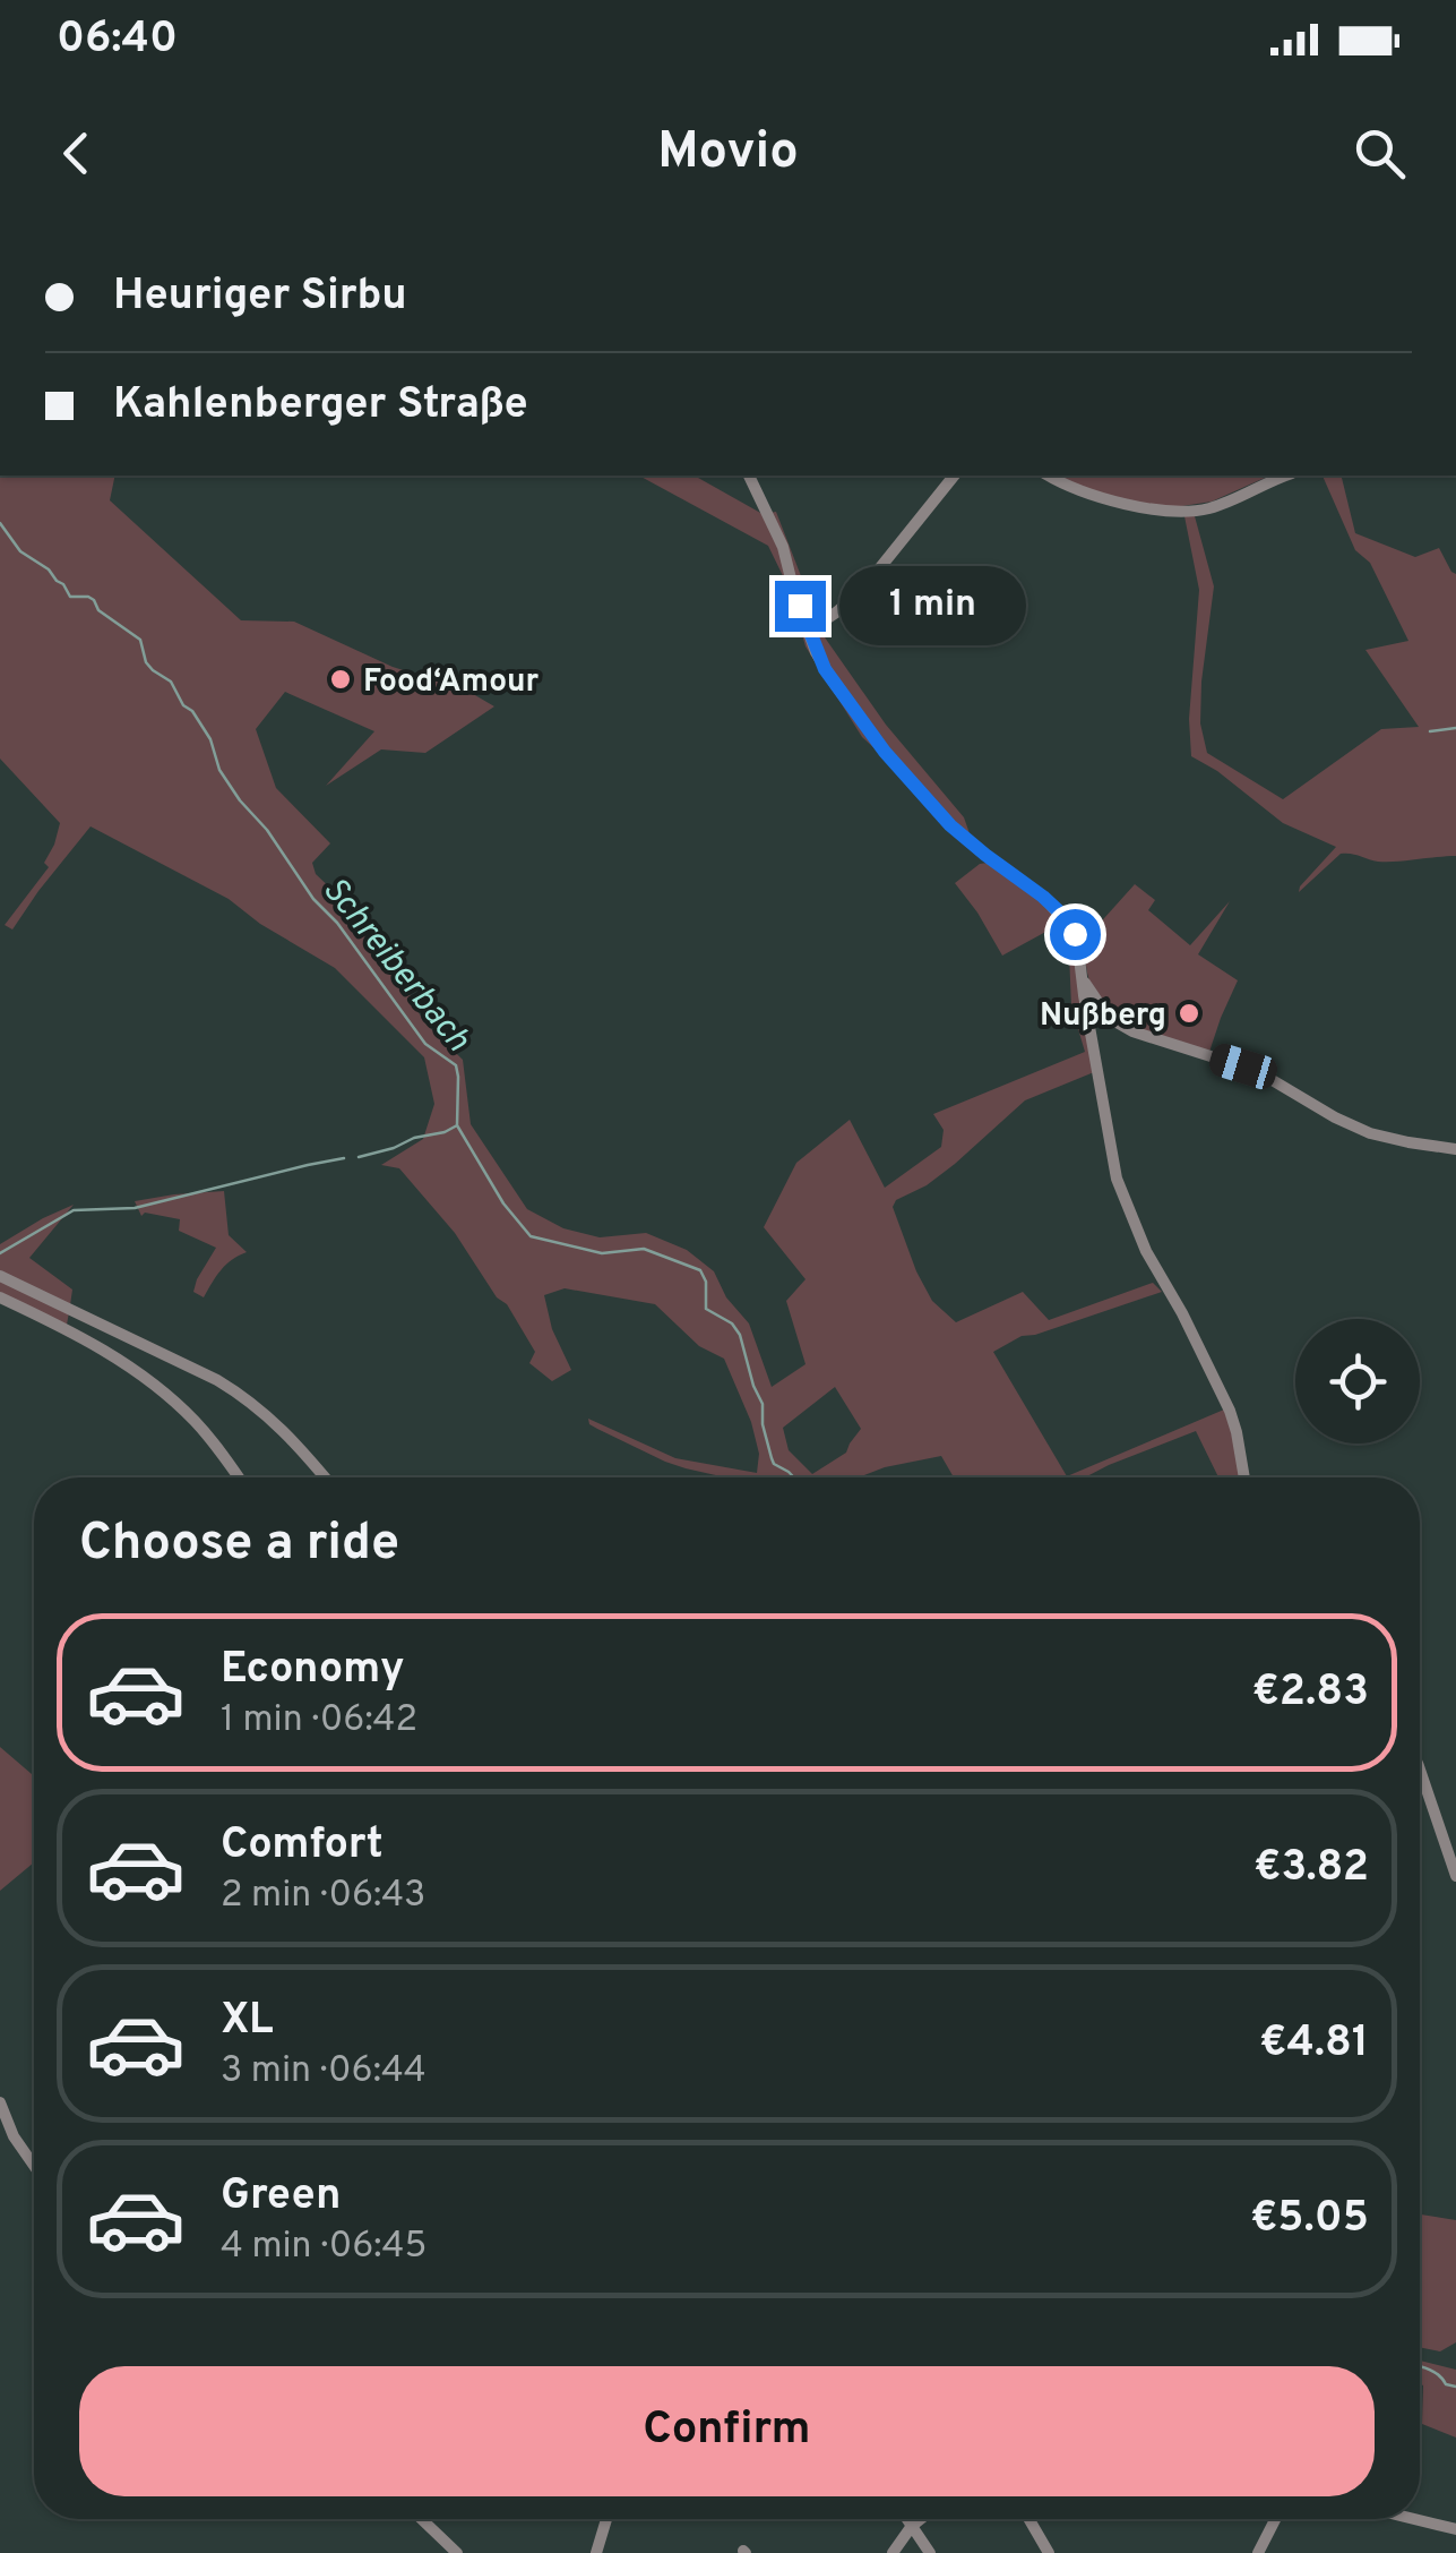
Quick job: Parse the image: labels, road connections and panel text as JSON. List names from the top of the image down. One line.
{"water":["Schreiberbach"],"places":["Food‘Amour","Nußberg"],"page":{"status":"06:40","header":"Movio","banner":["Heuriger Sirbu","Kahlenberger Straße"],"bubble":"1 min","heading":"Choose a ride","list":[{"name":"Economy","note":"1 min · 06:42","value":"€2.83"},{"name":"Comfort","note":"2 min · 06:43","value":"€3.82"},{"name":"XL","note":"3 min · 06:44","value":"€4.81"},{"name":"Green","note":"4 min · 06:45","value":"€5.05"}],"buttons":"Confirm"}}
